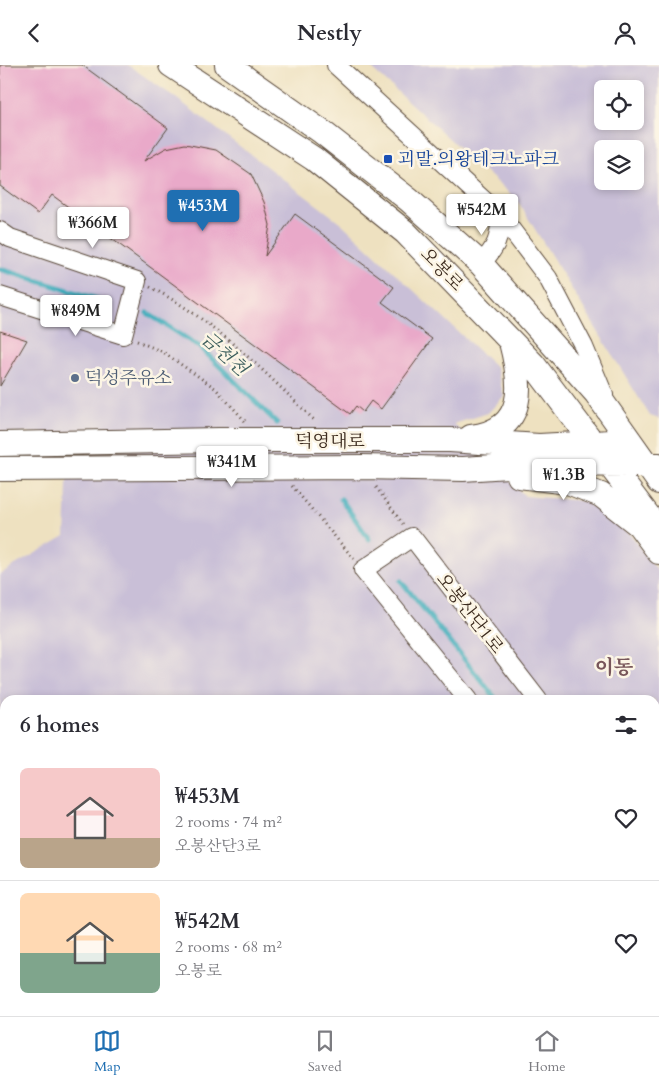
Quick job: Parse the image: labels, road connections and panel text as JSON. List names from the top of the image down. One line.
{"streets":{"street":["오봉로","덕영대로","오봉산단1로"]},"crossings":[["오봉로","덕영대로"]],"districts":["이동"],"water":["금천천"],"places":{"transit":["괴말.의왕테크노파크"],"other":["덕성주유소"]},"page":{"header":"Nestly","price":["₩453M","₩542M","₩366M","₩849M","₩341M","₩1.3B"],"heading":"6 homes","list":[{"name":"₩453M","note":"2 rooms · 74 m² · 오봉산단3로"},{"name":"₩542M","note":"2 rooms · 68 m² · 오봉로"}],"tabs":["Map","Saved","Home"]}}
